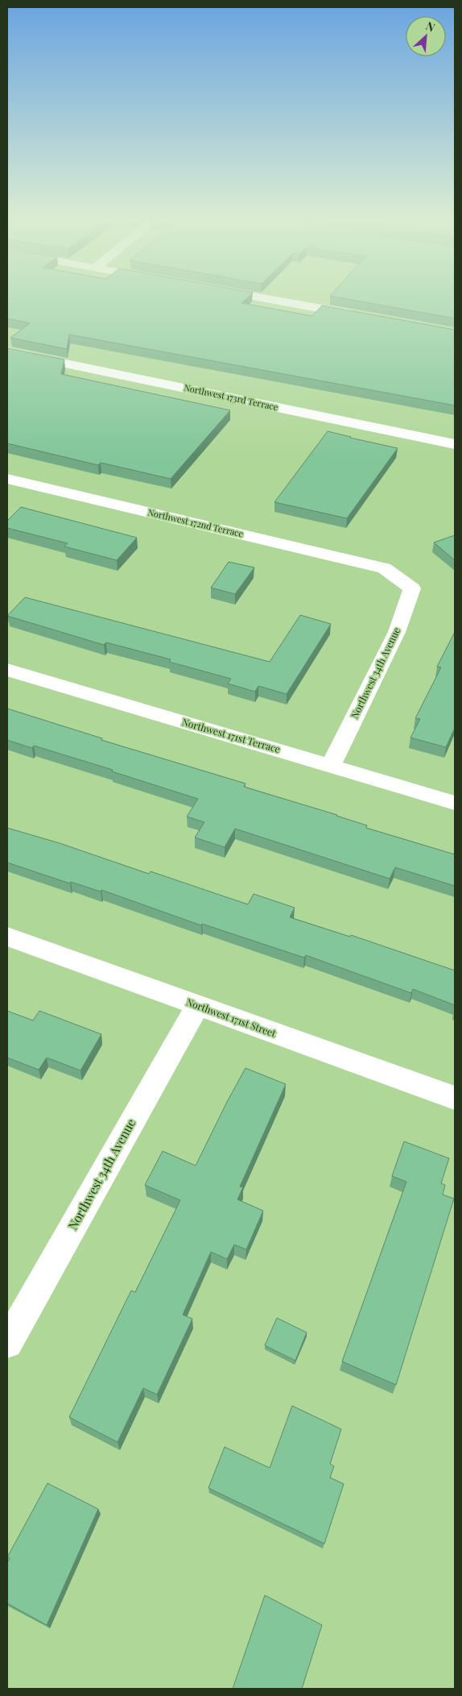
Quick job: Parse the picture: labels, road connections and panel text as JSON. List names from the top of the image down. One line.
{"streets":{"street":["Northwest 173rd Terrace","Northwest 172nd Terrace","Northwest 34th Avenue","Northwest 171st Terrace","Northwest 171st Street"]},"crossings":[["Northwest 172nd Terrace","Northwest 34th Avenue"],["Northwest 34th Avenue","Northwest 171st Terrace"],["Northwest 34th Avenue","Northwest 171st Street"]],"north":"top right"}
